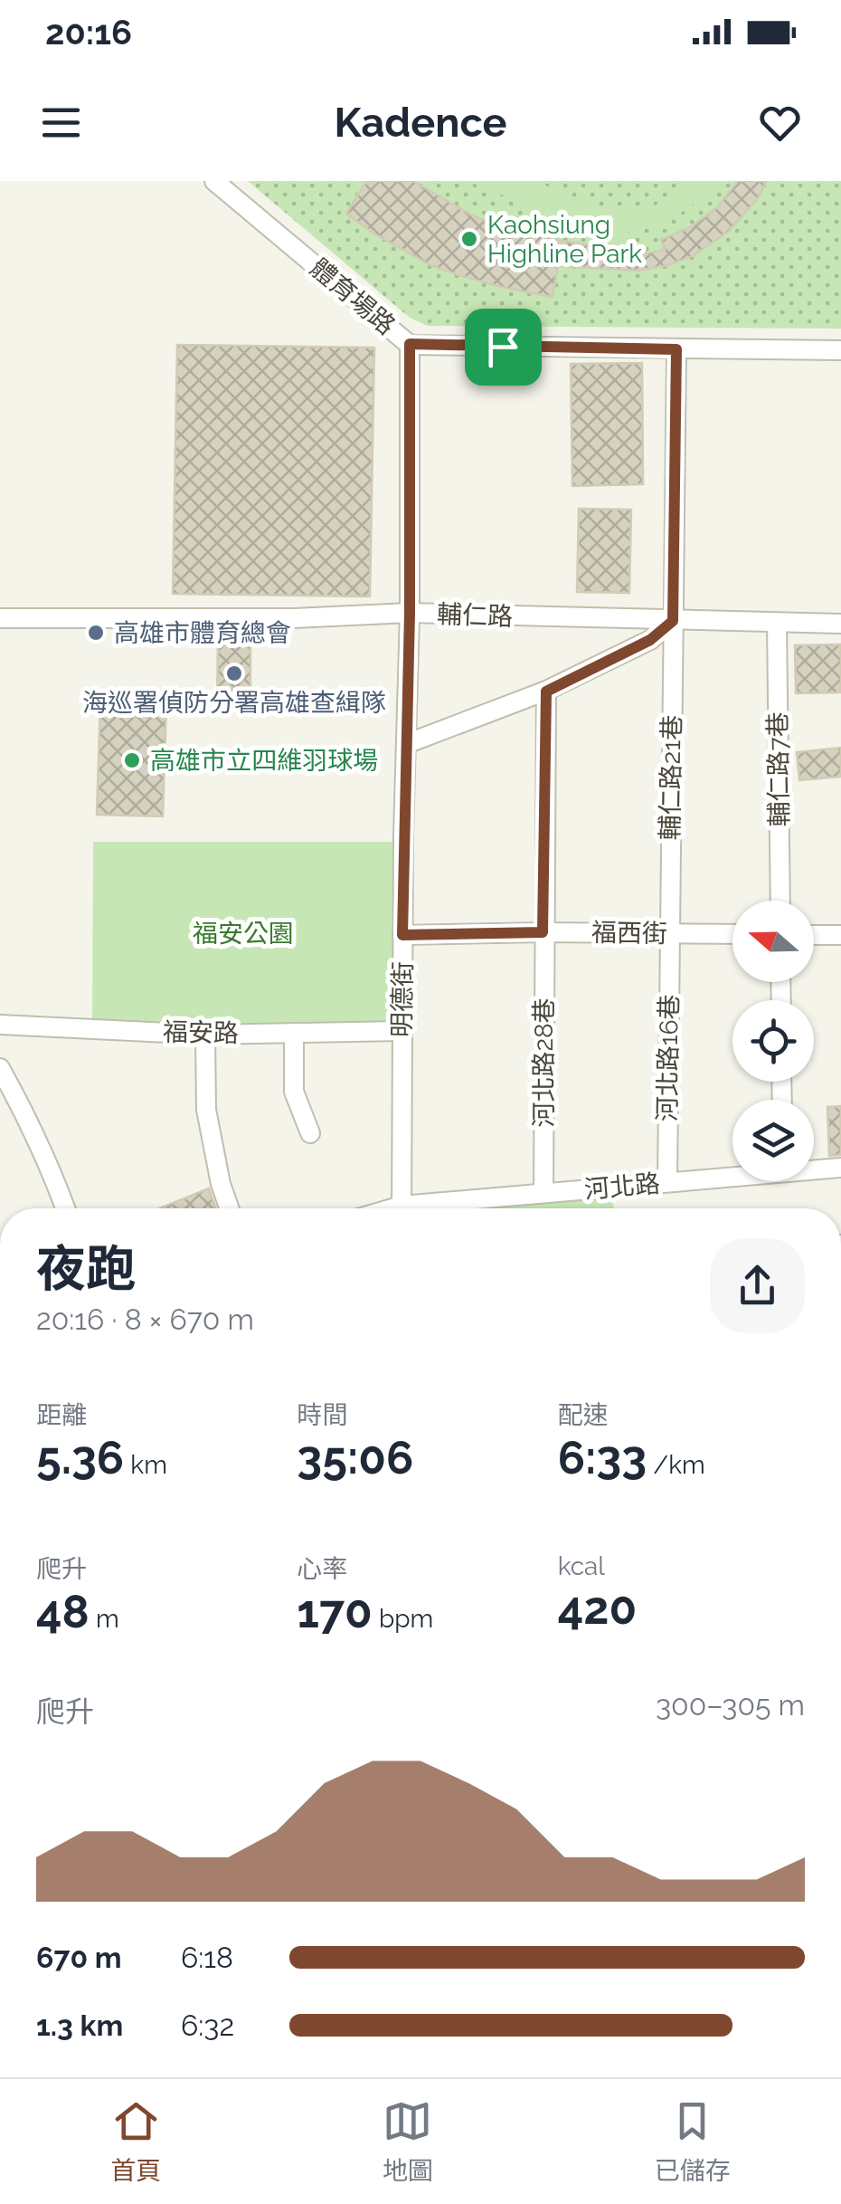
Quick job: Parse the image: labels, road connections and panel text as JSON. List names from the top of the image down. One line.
{"streets":{"street":["體育場路","輔仁路","輔仁路7巷","輔仁路21巷","福西街","明德街","福安路","河北路16巷","河北路28巷","河北路"]},"crossings":[["體育場路","輔仁路21巷"],["體育場路","明德街"],["輔仁路","輔仁路7巷"],["輔仁路","輔仁路21巷"],["輔仁路","明德街"],["輔仁路21巷","福西街"],["輔仁路21巷","河北路16巷"],["福西街","明德街"],["福西街","河北路16巷"],["福西街","河北路28巷"],["明德街","福安路"],["河北路16巷","河北路"],["河北路28巷","河北路"]],"parks":["福安公園"],"places":["Kaohsiung Highline Park","高雄市體育總會","海巡署偵防分署高雄查緝隊","高雄市立四維羽球場"],"north":"left","page":{"status":"20:16","header":"Kadence","heading":["夜跑","20:16 · 8 × 670 m"],"stats":[["距離","5.36 km"],["時間","35:06"],["配速","6:33 /km"],["爬升","48 m"],["心率","170 bpm"],["kcal","420"]],"chart":["爬升","300–305 m"],"list":[{"name":"670 m","note":"6:18"},{"name":"1.3 km","note":"6:32"}],"tabs":["首頁","地圖","已儲存"]}}
